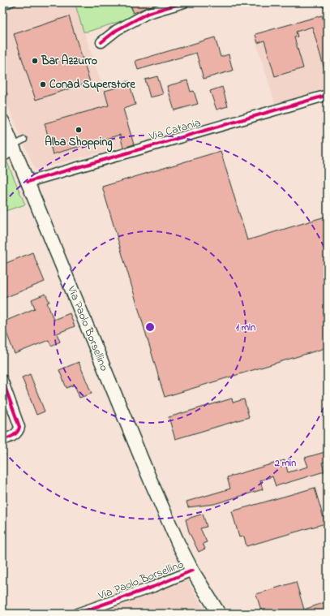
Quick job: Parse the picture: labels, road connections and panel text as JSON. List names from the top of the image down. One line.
{"streets":{"main road":["Via Paolo Borsellino"],"street":["Via Catania"]},"crossings":[["Via Catania","Via Paolo Borsellino"]],"places":["Bar Azzurro","Conad Superstore","Alba Shopping"],"rings":["1 min","2 min"]}
